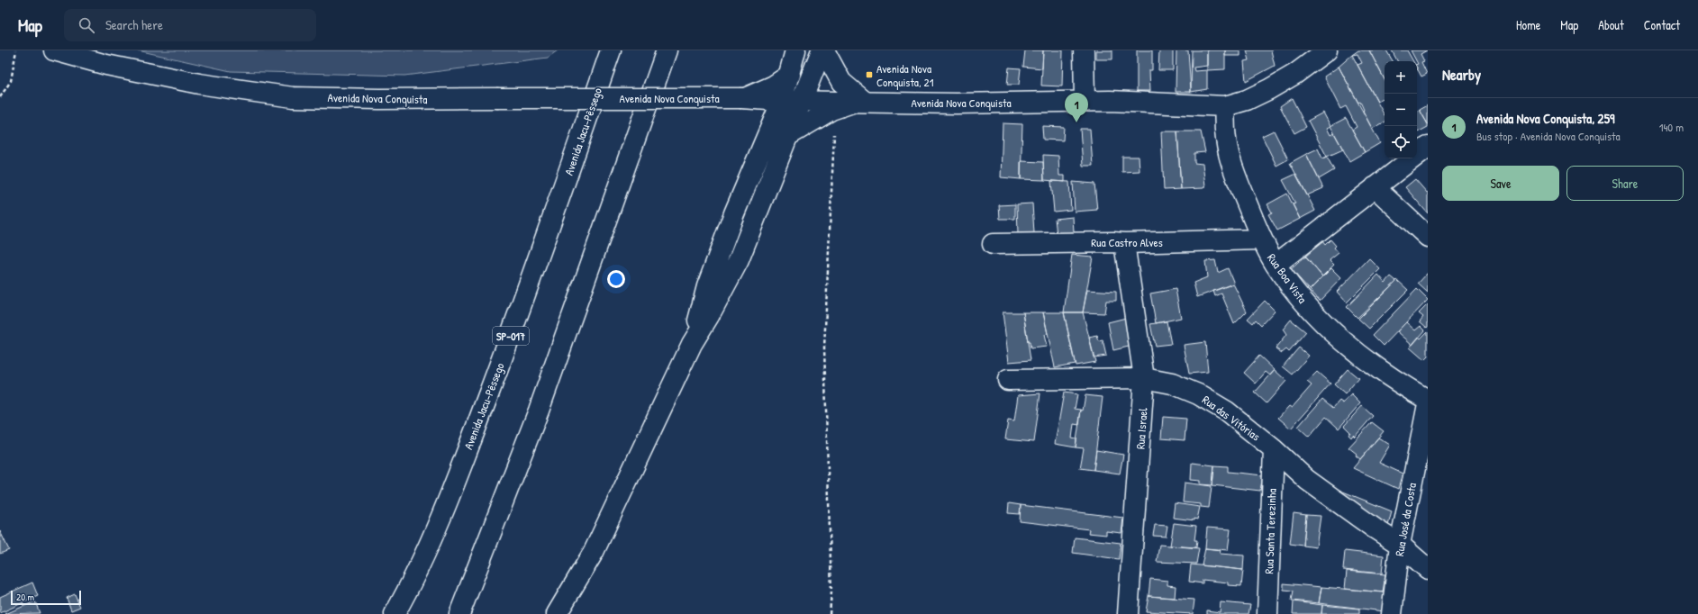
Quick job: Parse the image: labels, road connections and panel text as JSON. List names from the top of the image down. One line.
{"streets":{"main road":["Avenida Nova Conquista","Avenida Jacu-Pêssego","Rua Castro Alves","Rua Boa Vista","SP-017","Rua das Vitórias","Rua Israel","Rua José da Costa","Rua Santa Terezinha"]},"crossings":[["Avenida Nova Conquista","Rua Boa Vista"],["Rua Castro Alves","Rua Boa Vista"],["Rua Castro Alves","Rua Israel"],["Rua das Vitórias","Rua Israel"],["Rua das Vitórias","Rua José da Costa"],["Rua das Vitórias","Rua Santa Terezinha"]],"places":{"transit":["Avenida Nova Conquista, 21"]},"scale_bar":"20 m","page":{"header":"Map","search":"Search here","nav":["Home","Map","About","Contact"],"heading":"Nearby","map_buttons":["+","−"],"pins":"1","list":[{"mark":"1","name":"Avenida Nova Conquista, 259","note":"Bus stop · Avenida Nova Conquista","value":"140 m"}],"buttons":["Save","Share"],"scale":"20 m"}}
